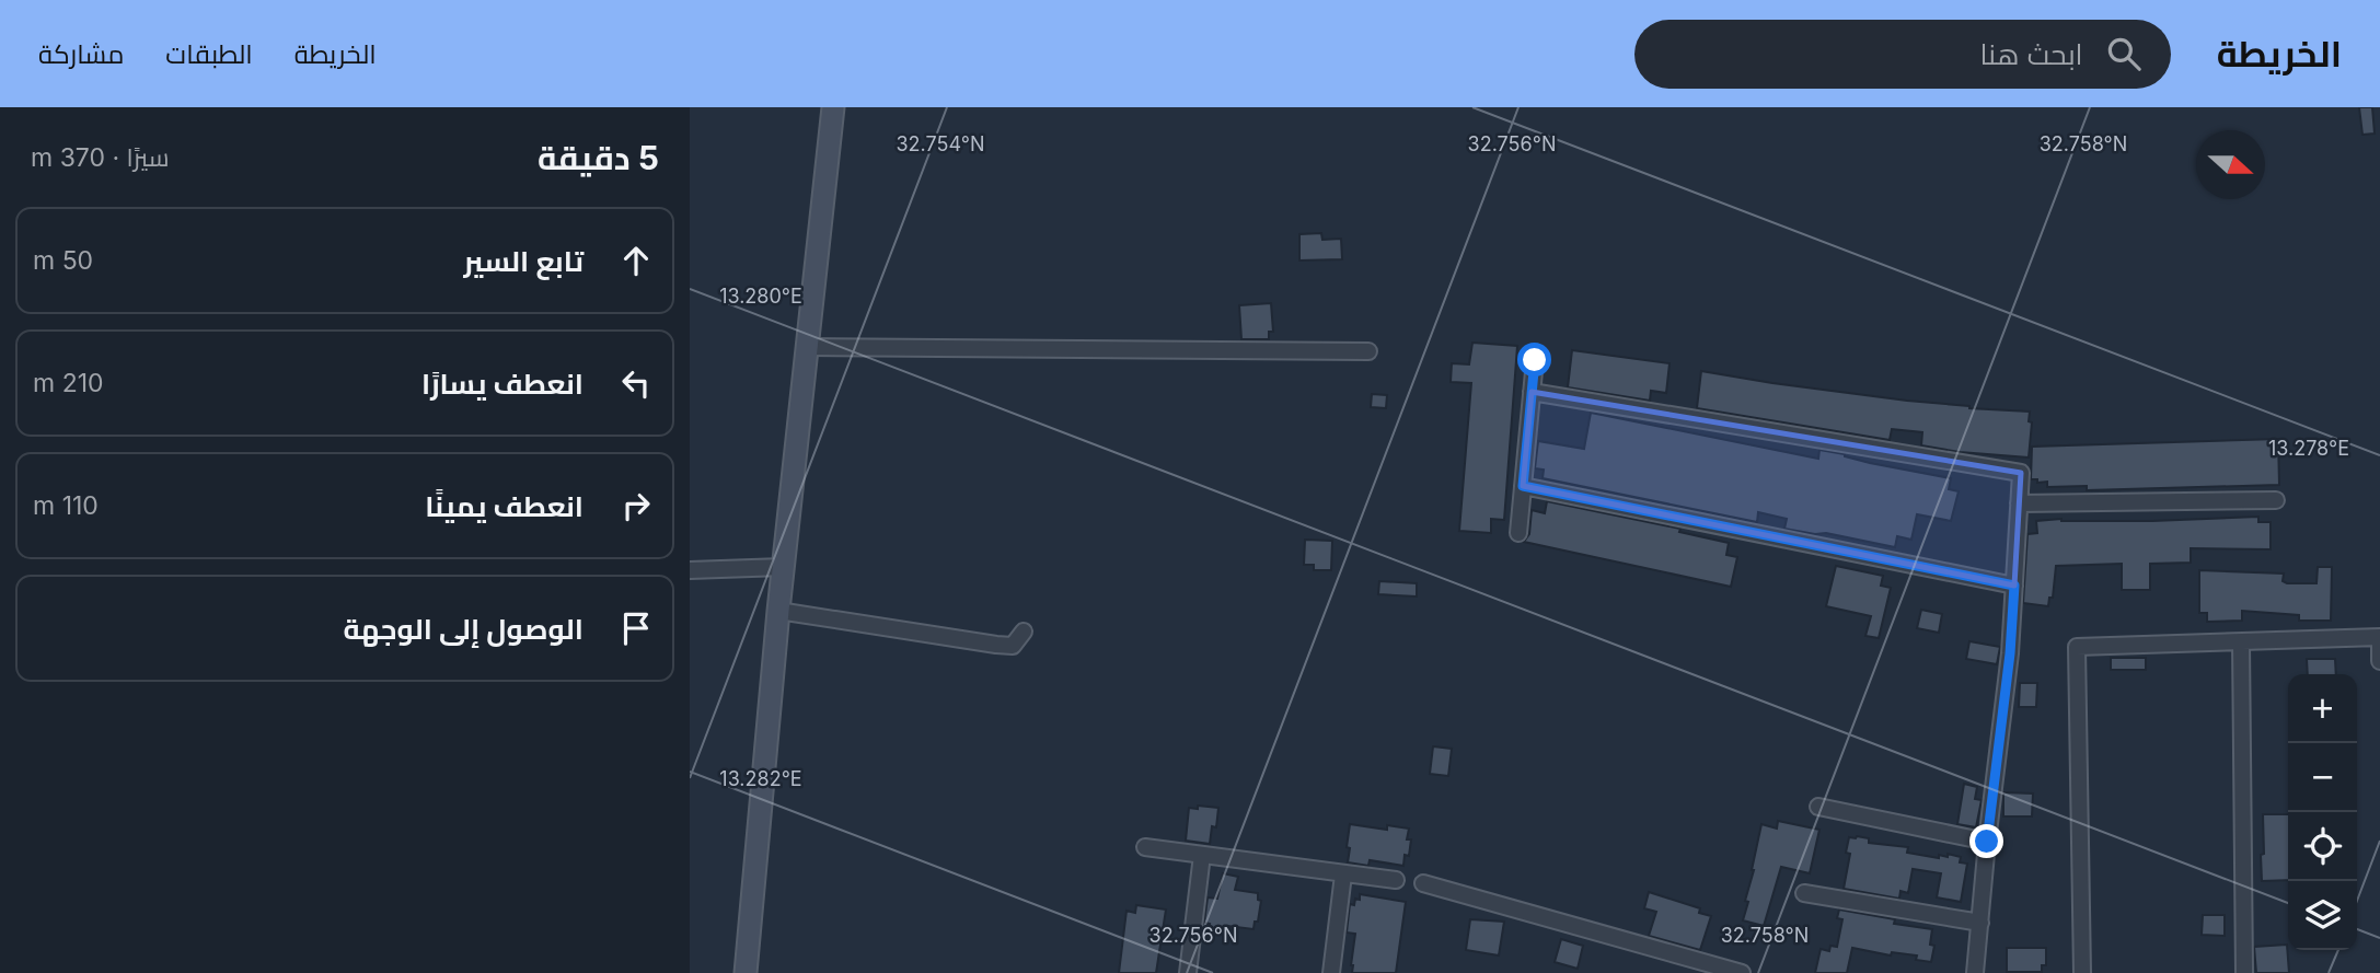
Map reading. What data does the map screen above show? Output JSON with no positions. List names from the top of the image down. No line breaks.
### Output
{"north":"right","page":{"header":"الخريطة","search":"ابحث هنا","nav":["الخريطة","الطبقات","مشاركة"],"heading":["5 دقيقة","سيرًا · 370 m"],"list":[["تابع السير","50 m"],["انعطف يسارًا","210 m"],["انعطف يمينًا","110 m"],"الوصول إلى الوجهة"],"map_buttons":["+","−"]},"coordinates":["32.754°N","32.756°N","32.758°N","13.280°E","13.278°E","13.282°E"]}
